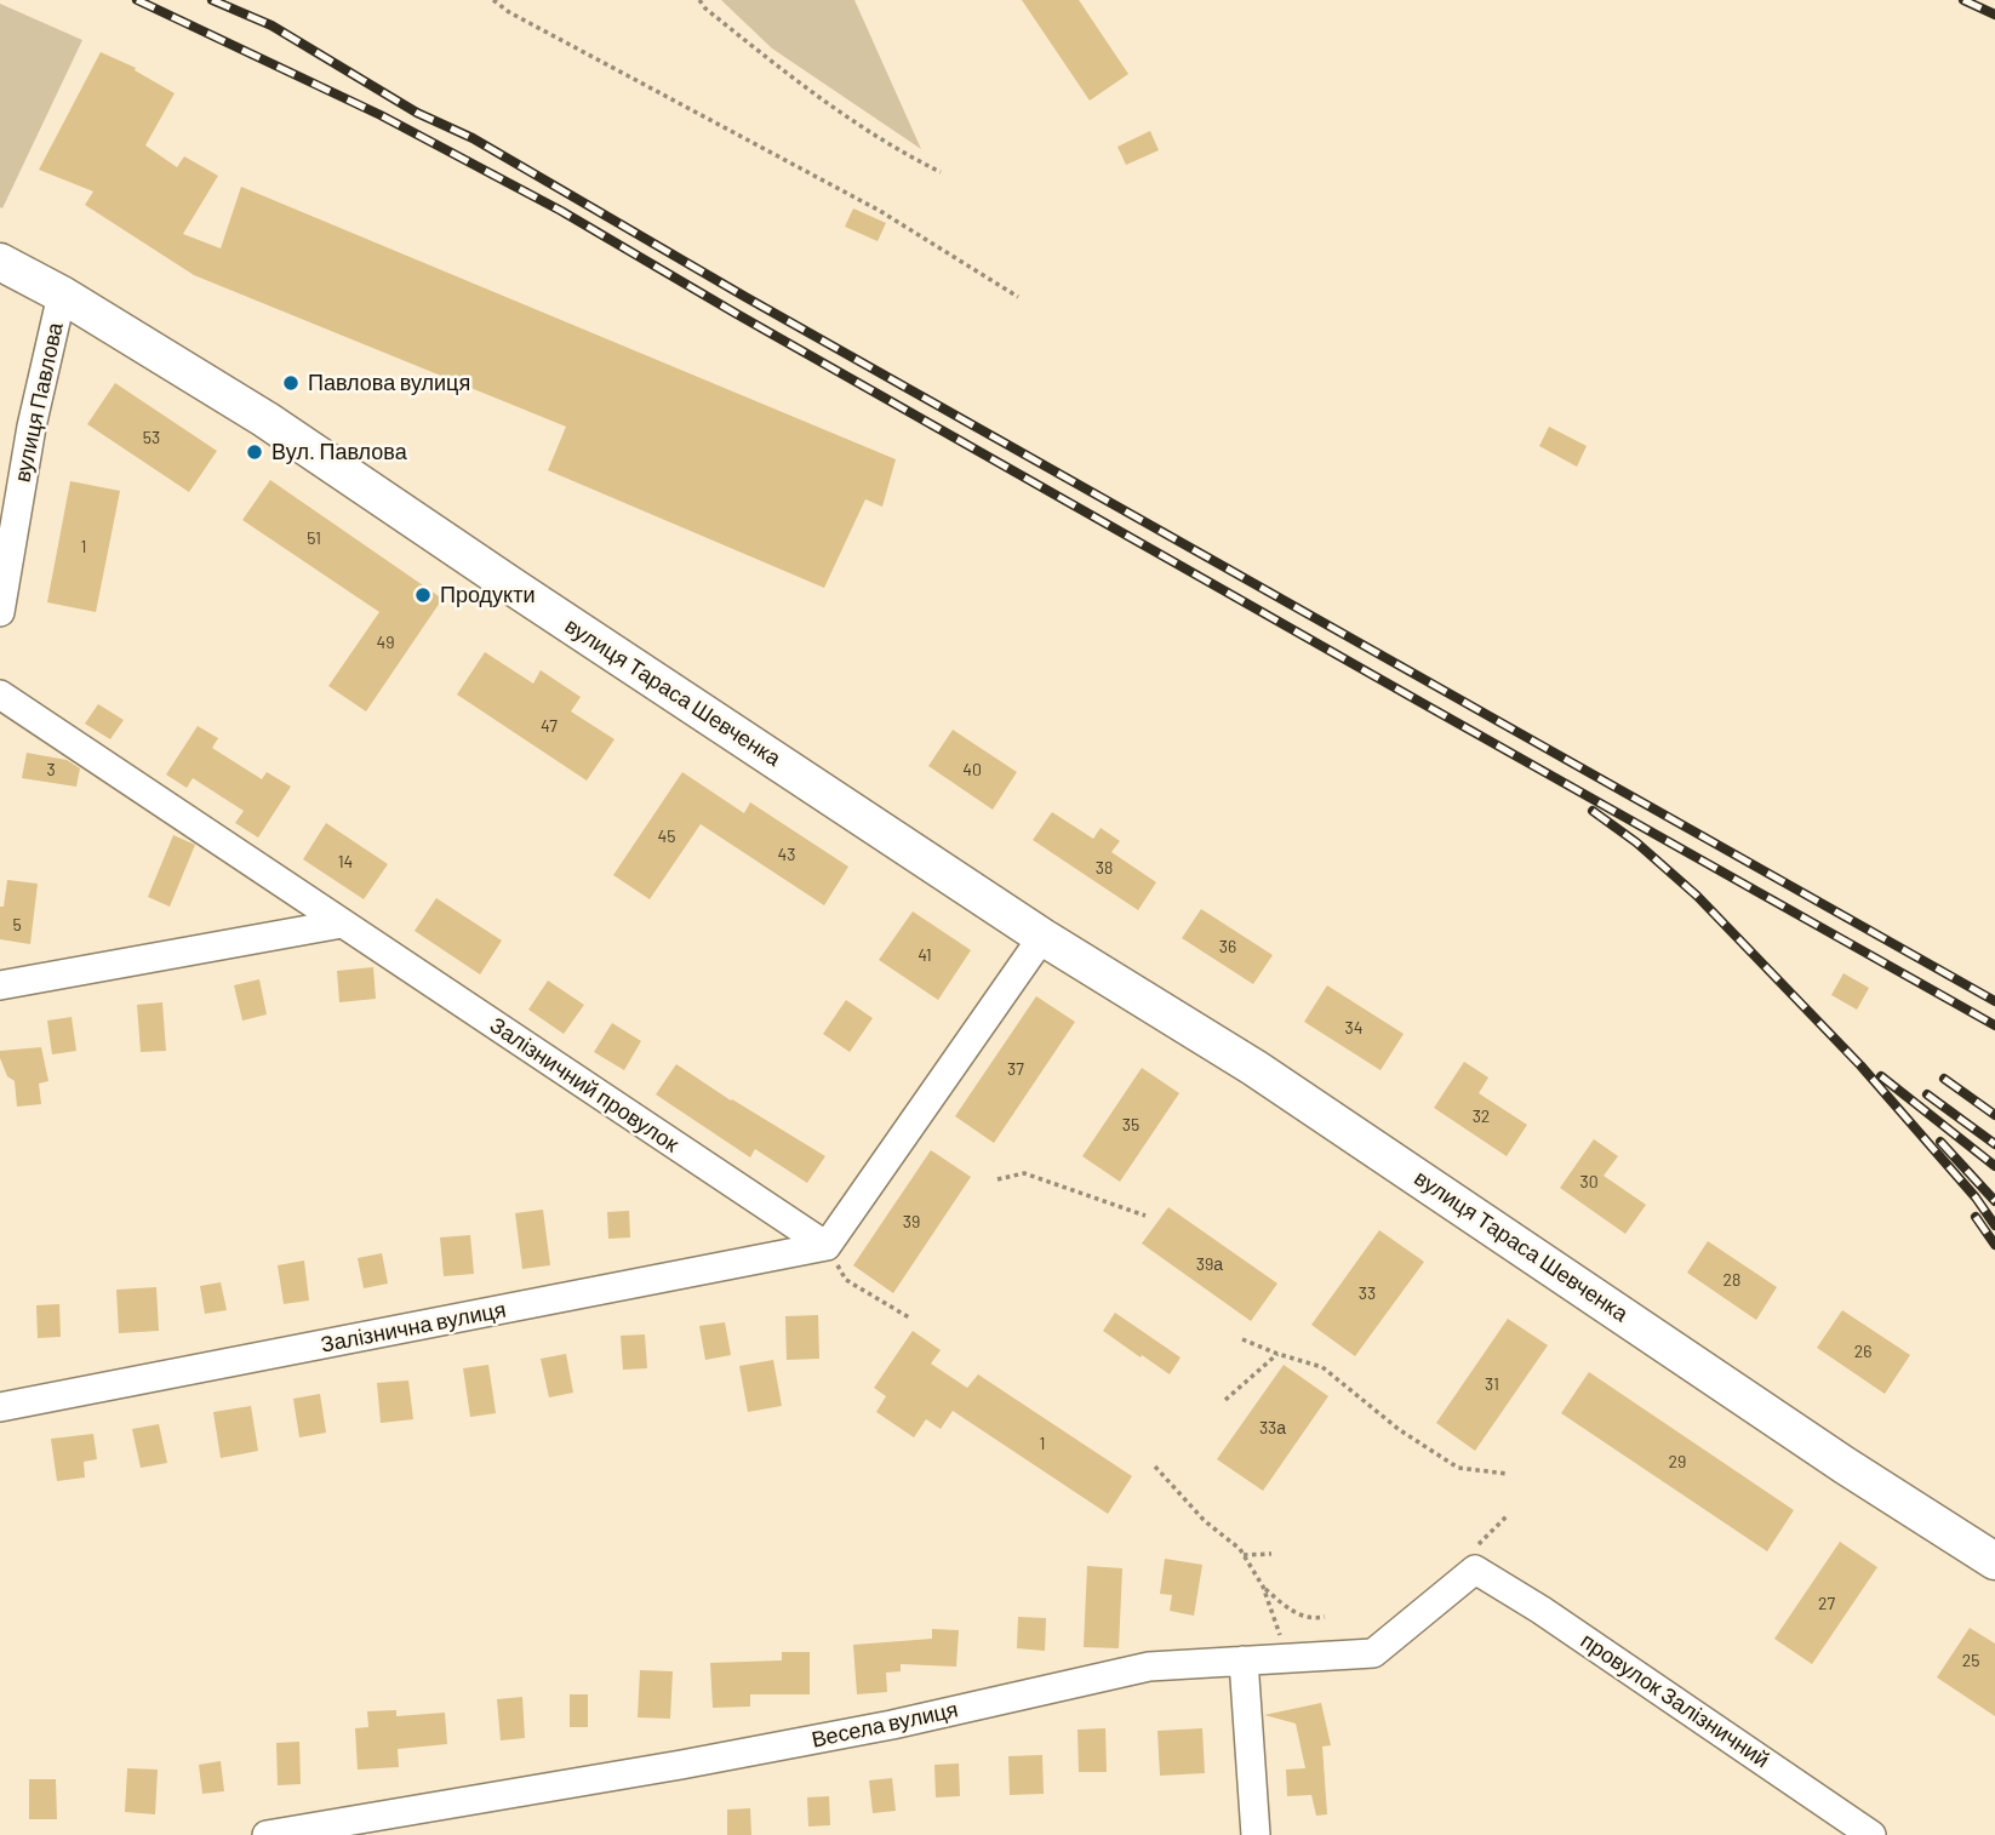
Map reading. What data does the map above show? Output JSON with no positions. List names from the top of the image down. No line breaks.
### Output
{"streets":{"main road":["вулиця Тараса Шевченка"],"street":["вулиця Павлова","Залізничний провулок","Залізнична вулиця","провулок Залізничний","Весела вулиця"]},"crossings":[["вулиця Павлова","вулиця Тараса Шевченка"],["Залізничний провулок","Залізнична вулиця"],["провулок Залізничний","Весела вулиця"]],"places":["Павлова вулиця","Вул. Павлова","Продукти"],"house_numbers":["53","51","1","49","47","3","40","45","43","14","38","5","36","41","34","37","32","35","30","39","39а","28","33","26","31","33а","1","29","27","25"]}
